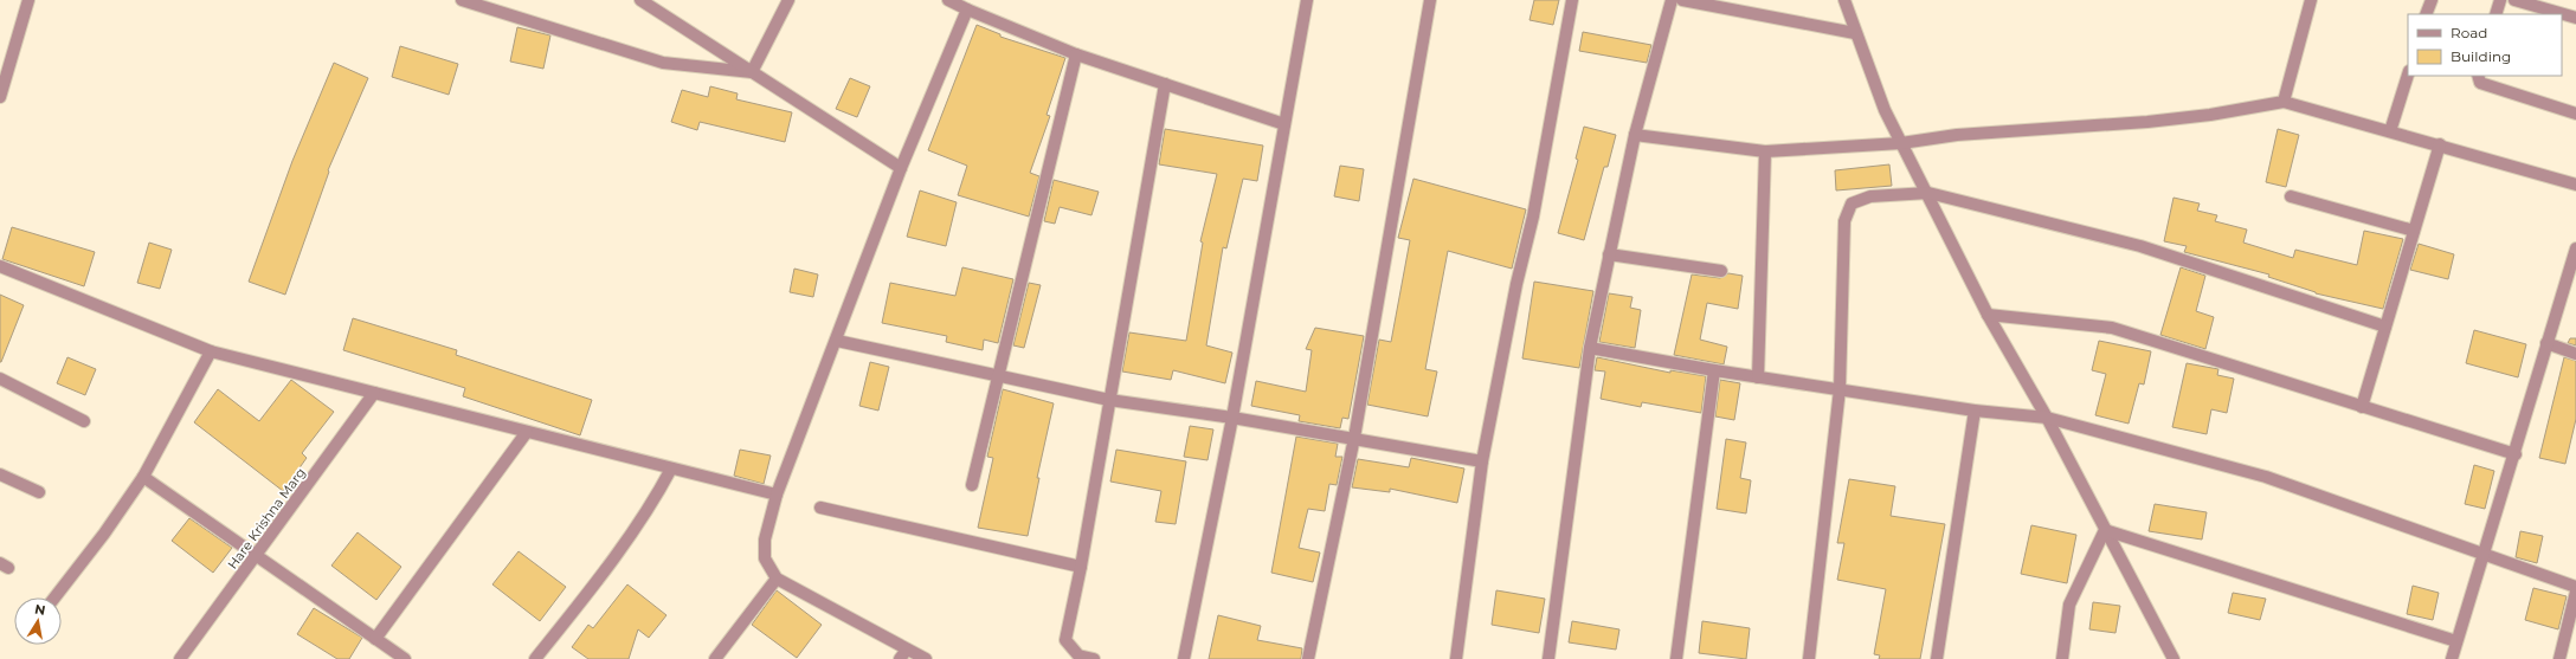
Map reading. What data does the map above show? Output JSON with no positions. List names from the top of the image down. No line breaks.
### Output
{"streets":{"street":["Hare Krishna Marg"]},"legend":["Road","Building"],"north":"top"}
